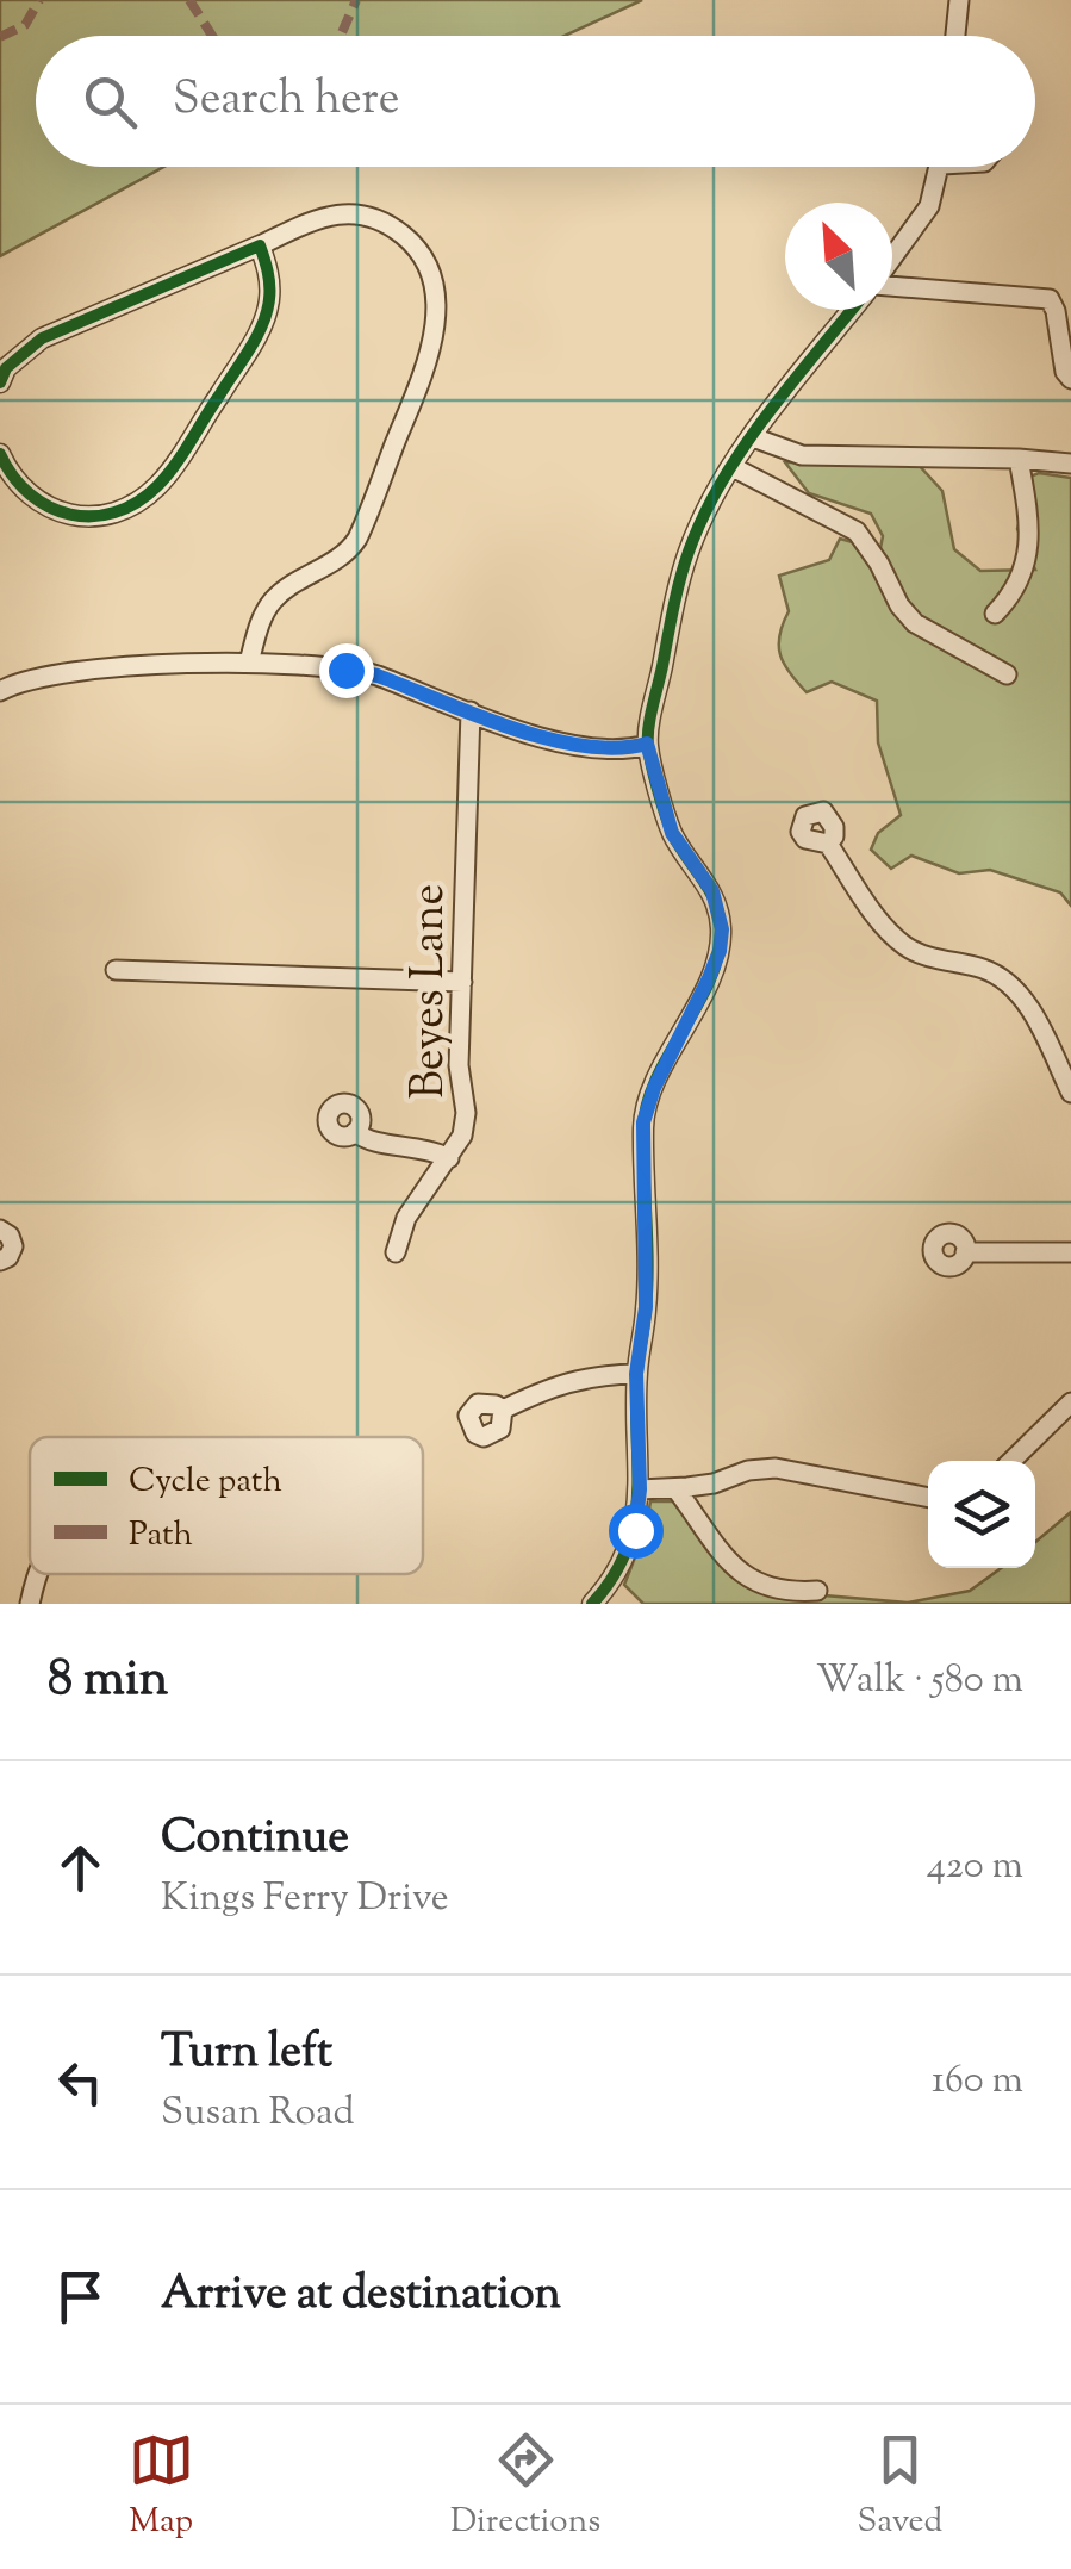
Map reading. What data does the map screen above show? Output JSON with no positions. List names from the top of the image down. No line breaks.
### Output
{"streets":{"street":["Beyes Lane"]},"legend":["Cycle path","Path"],"north":"top left","page":{"search":"Search here","heading":["8 min","Walk · 580 m"],"list":[["Continue","Kings Ferry Drive","420 m"],["Turn left","Susan Road","160 m"],"Arrive at destination"],"nav":["Map","Directions","Saved"]}}
